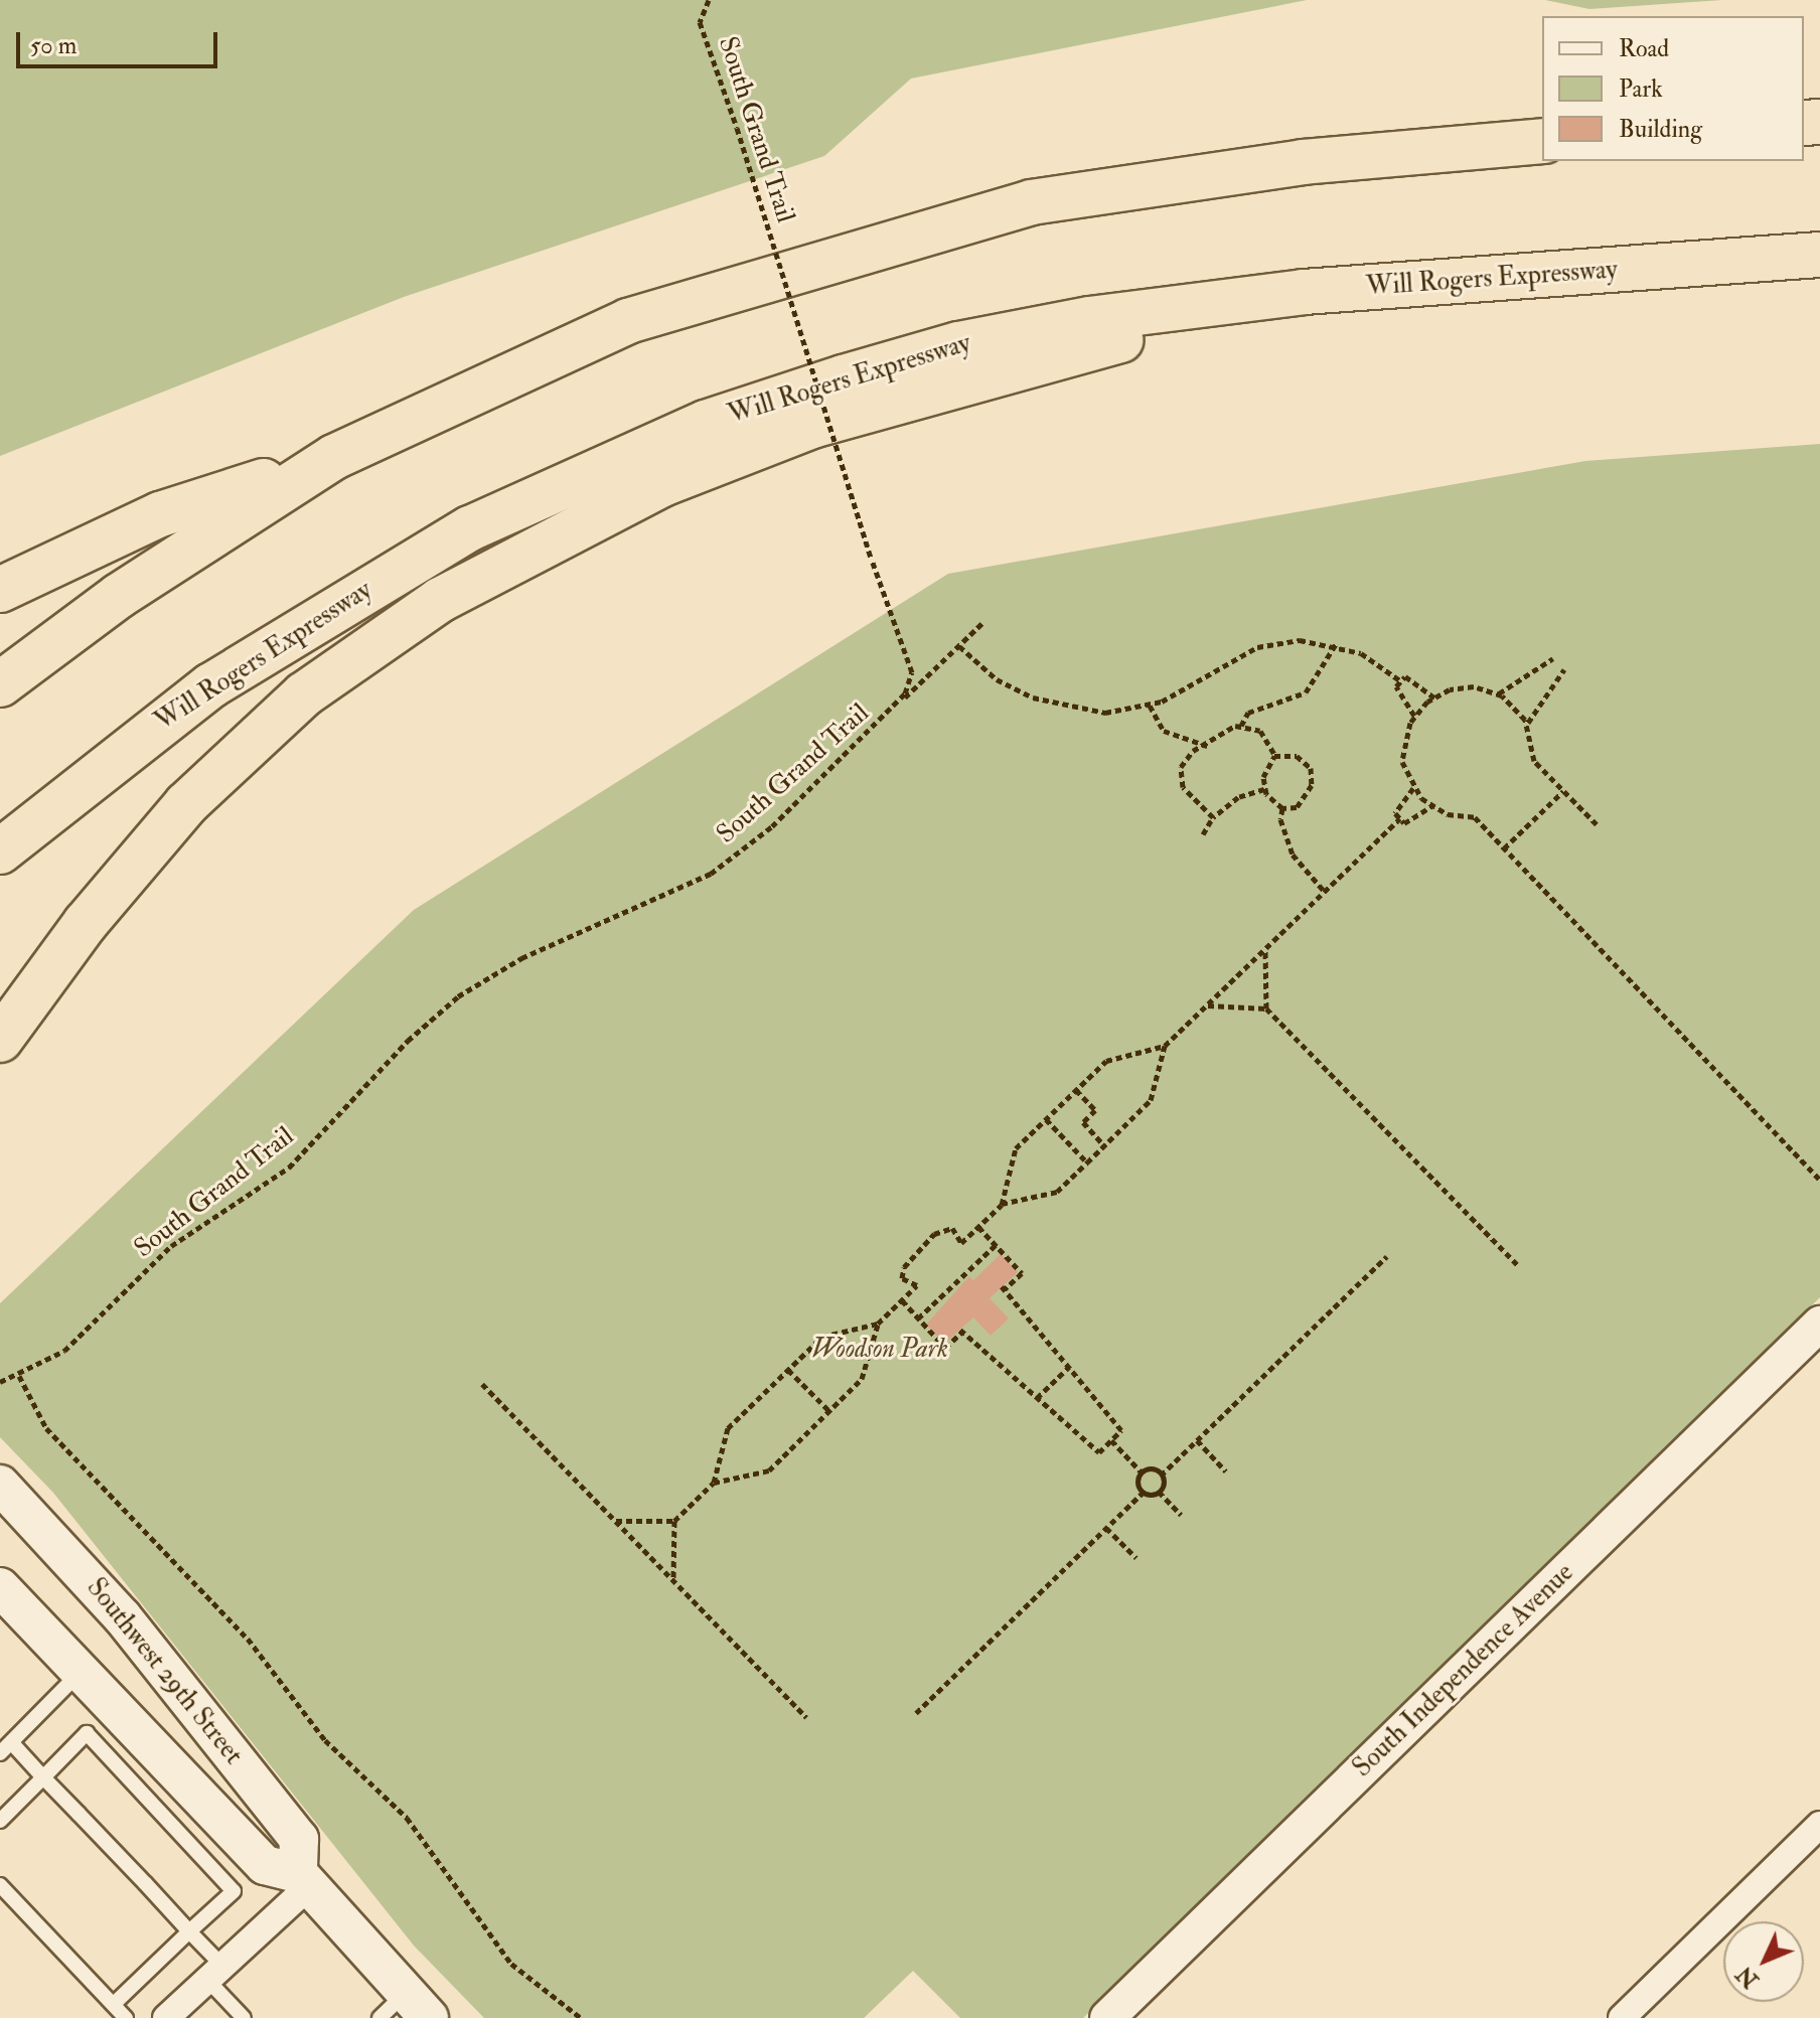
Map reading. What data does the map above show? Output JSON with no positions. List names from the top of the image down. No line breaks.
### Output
{"streets":{"highway":["Will Rogers Expressway"],"main road":["Southwest 29th Street"],"street":["South Independence Avenue"],"path":["South Grand Trail"]},"parks":["Woodson Park"],"legend":["Road","Park","Building"],"scale_bar":"50 m","north":"bottom left"}
